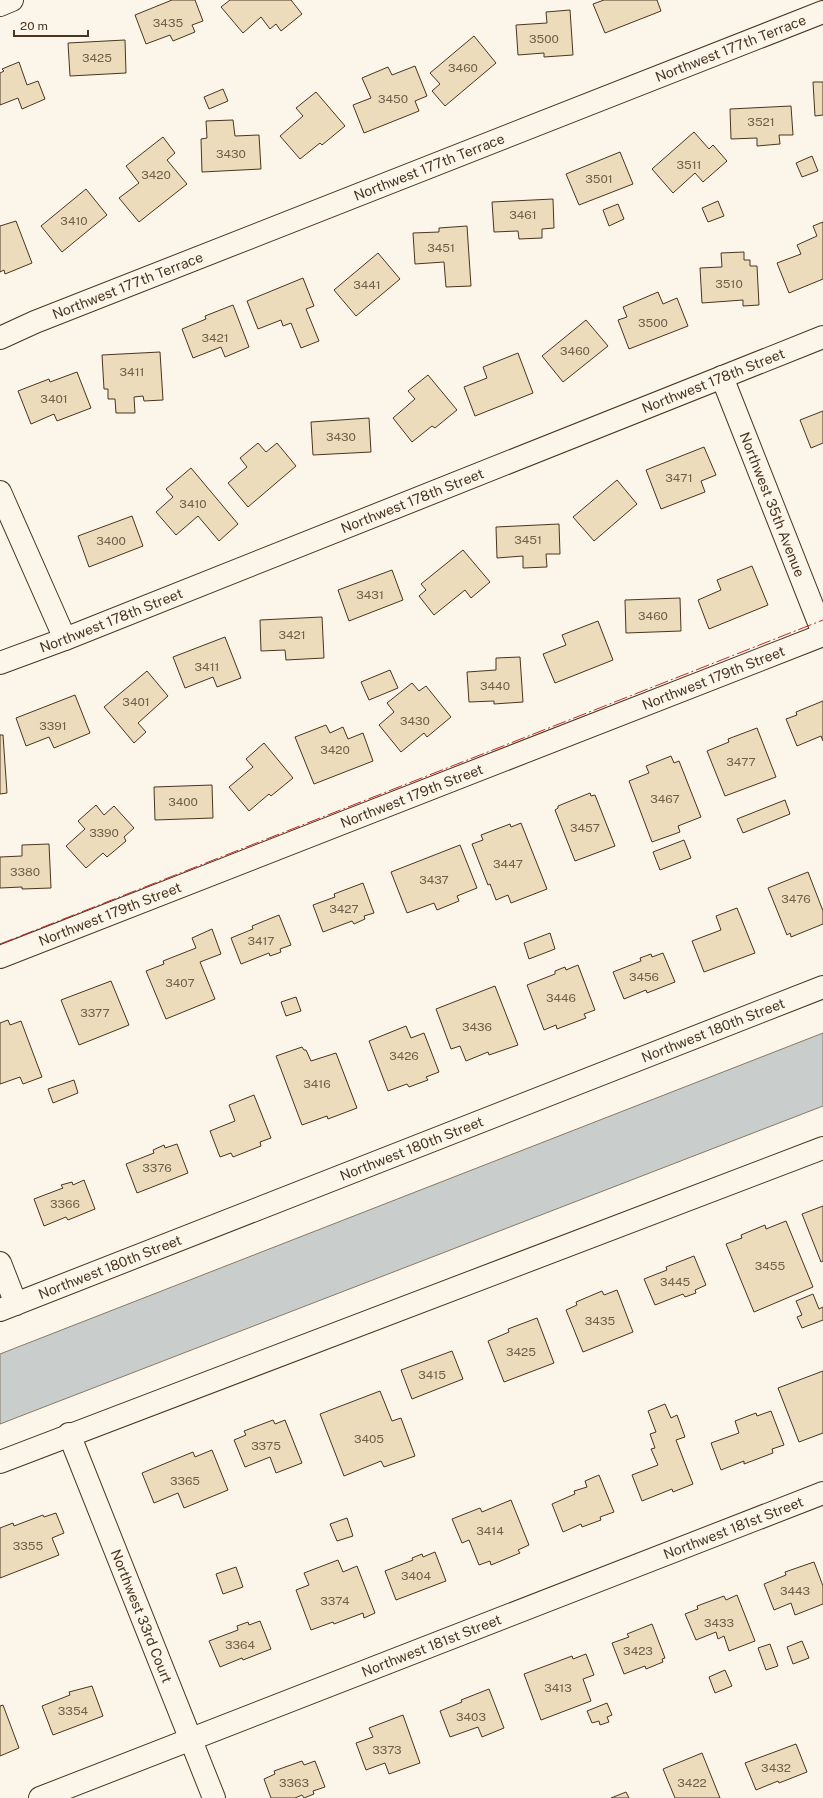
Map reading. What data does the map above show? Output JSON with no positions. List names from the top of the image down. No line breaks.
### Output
{"streets":{"street":["Northwest 177th Terrace","Northwest 178th Street","Northwest 35th Avenue","Northwest 179th Street","Northwest 180th Street","Northwest 181st Street","Northwest 33rd Court"]},"crossings":[["Northwest 178th Street","Northwest 35th Avenue"],["Northwest 35th Avenue","Northwest 179th Street"],["Northwest 181st Street","Northwest 33rd Court"]],"house_numbers":["3435","3500","3425","3460","3450","3521","3430","3511","3420","3501","3461","3410","3451","3510","3441","3500","3421","3460","3411","3401","3430","3471","3410","3451","3400","3431","3460","3421","3411","3440","3401","3430","3391","3420","3477","3467","3400","3457","3390","3447","3380","3437","3476","3427","3417","3456","3407","3446","3377","3436","3426","3416","3376","3366","3455","3445","3435","3425","3415","3405","3375","3365","3414","3355","3404","3443","3374","3433","3364","3423","3413","3354","3403","3373","3432","3363","3422"],"scale_bar":"20 m"}
